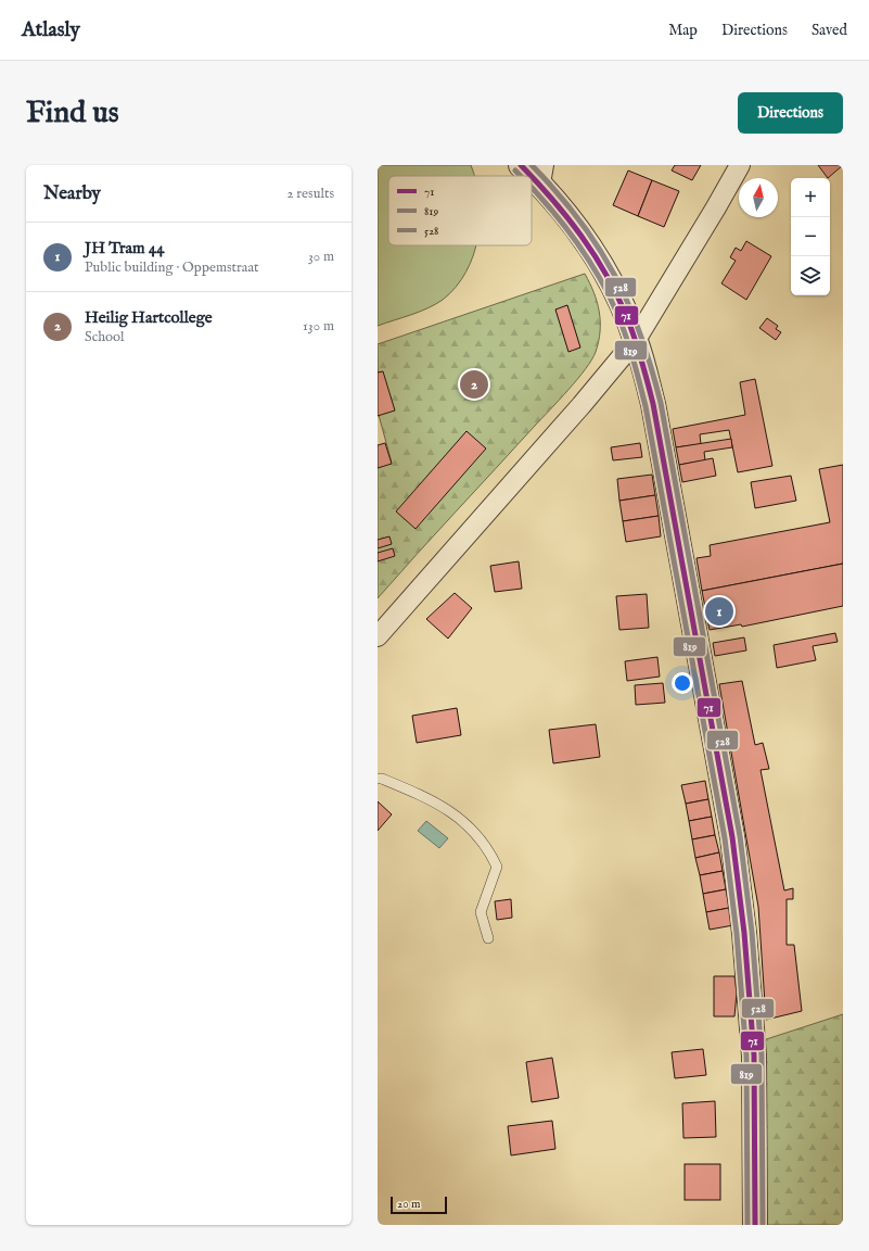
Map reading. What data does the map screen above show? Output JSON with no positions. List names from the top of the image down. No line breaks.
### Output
{"lines":["transit line 71","transit line 528","transit line 819"],"legend":["71","819","528"],"scale_bar":"20 m","north":"top","page":{"header":"Atlasly","nav":["Map","Directions","Saved"],"buttons":"Directions","title":"Find us","heading":["Nearby","2 results"],"map_buttons":["+","−"],"list":[{"mark":"1","name":"JH Tram 44","note":"Public building · Oppemstraat","value":"30 m"},{"mark":"2","name":"Heilig Hartcollege","note":"School","value":"130 m"}],"pins":["2","1"],"scale":"20 m"}}
